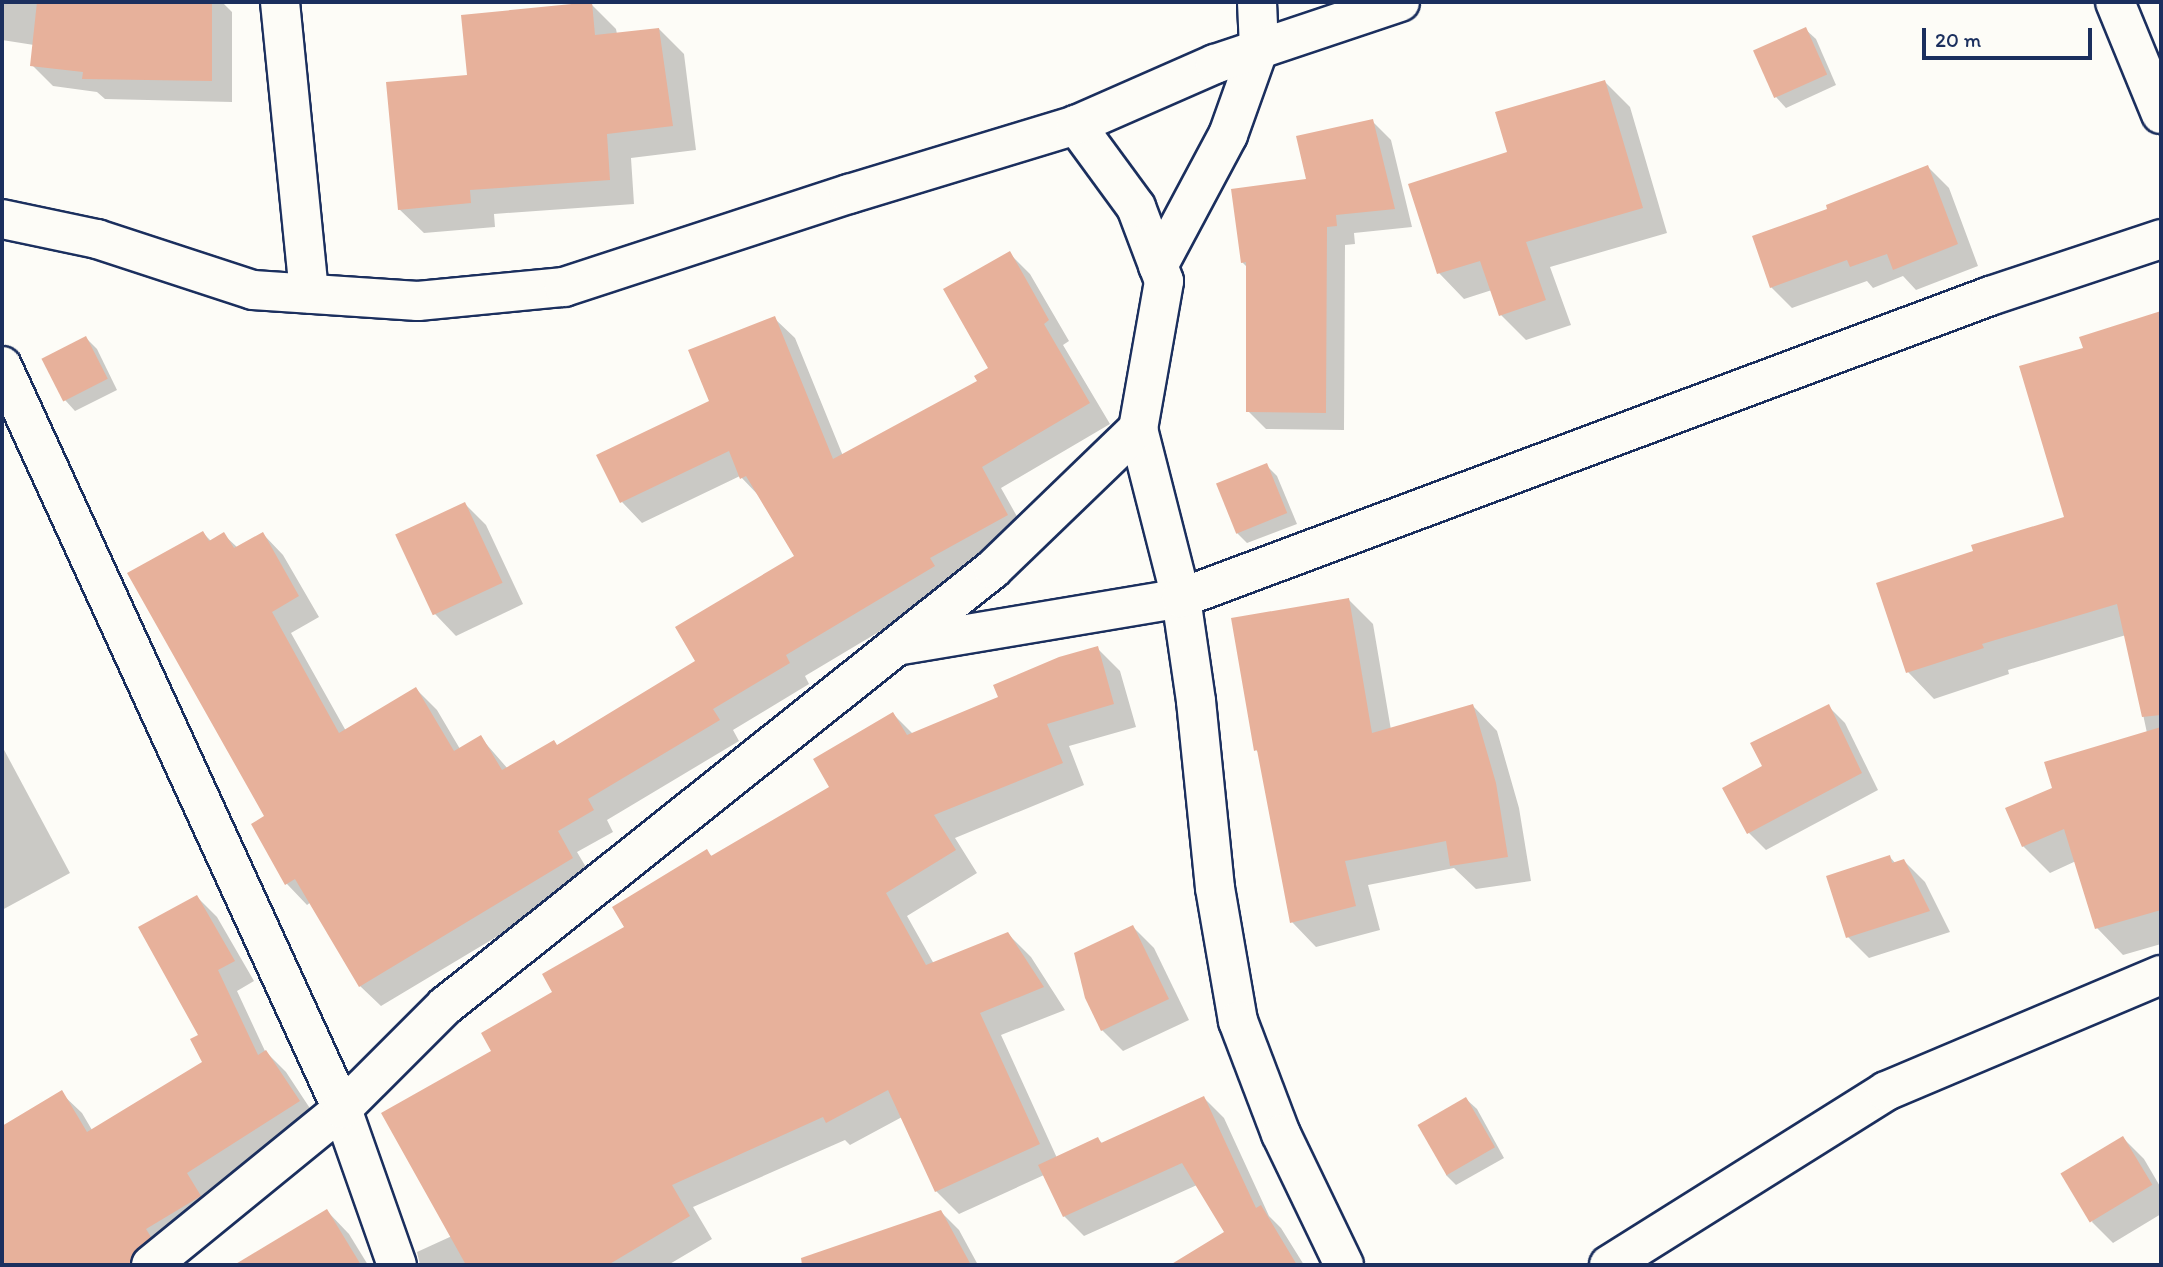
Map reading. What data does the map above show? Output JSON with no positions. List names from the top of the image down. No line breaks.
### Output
{"scale_bar":"20 m"}
